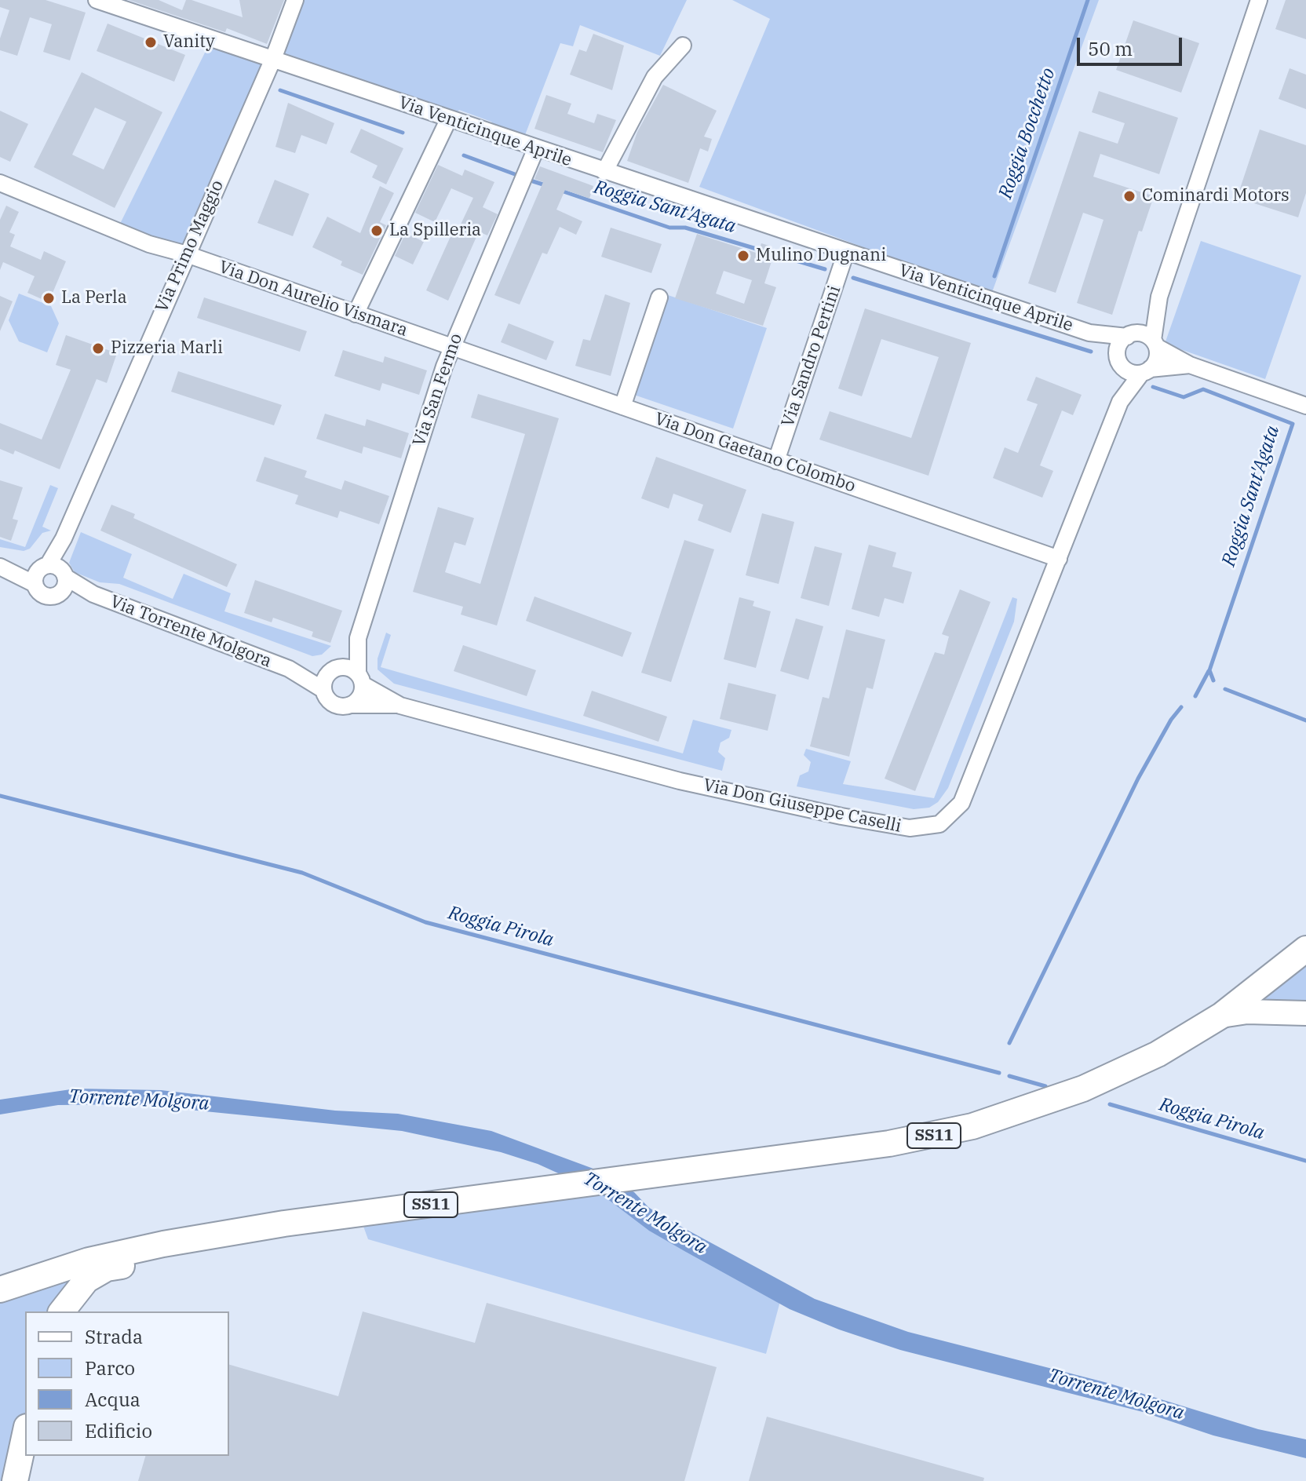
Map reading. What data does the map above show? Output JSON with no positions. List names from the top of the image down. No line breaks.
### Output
{"streets":{"main road":["SS11"],"street":["Via Venticinque Aprile","Via Primo Maggio","Via Don Aurelio Vismara","Via Sandro Pertini","Via San Fermo","Via Don Gaetano Colombo","Via Torrente Molgora","Via Don Giuseppe Caselli"]},"crossings":[["Via Venticinque Aprile","Via Primo Maggio"],["Via Venticinque Aprile","Via Sandro Pertini"],["Via Venticinque Aprile","Via San Fermo"],["Via Venticinque Aprile","Via Don Giuseppe Caselli"],["Via Primo Maggio","Via Don Aurelio Vismara"],["Via Primo Maggio","Via Torrente Molgora"],["Via Don Aurelio Vismara","Via San Fermo"],["Via Don Aurelio Vismara","Via Don Gaetano Colombo"],["Via Sandro Pertini","Via Don Gaetano Colombo"],["Via San Fermo","Via Don Gaetano Colombo"],["Via Don Gaetano Colombo","Via Don Giuseppe Caselli"],["Via Torrente Molgora","Via Don Giuseppe Caselli"]],"water":["Roggia Bocchetto","Roggia Sant'Agata","Roggia Pirola","Torrente Molgora"],"places":["Vanity","Cominardi Motors","La Spilleria","Mulino Dugnani","La Perla","Pizzeria Marli"],"legend":["Strada","Parco","Acqua","Edificio"],"scale_bar":"50 m"}
